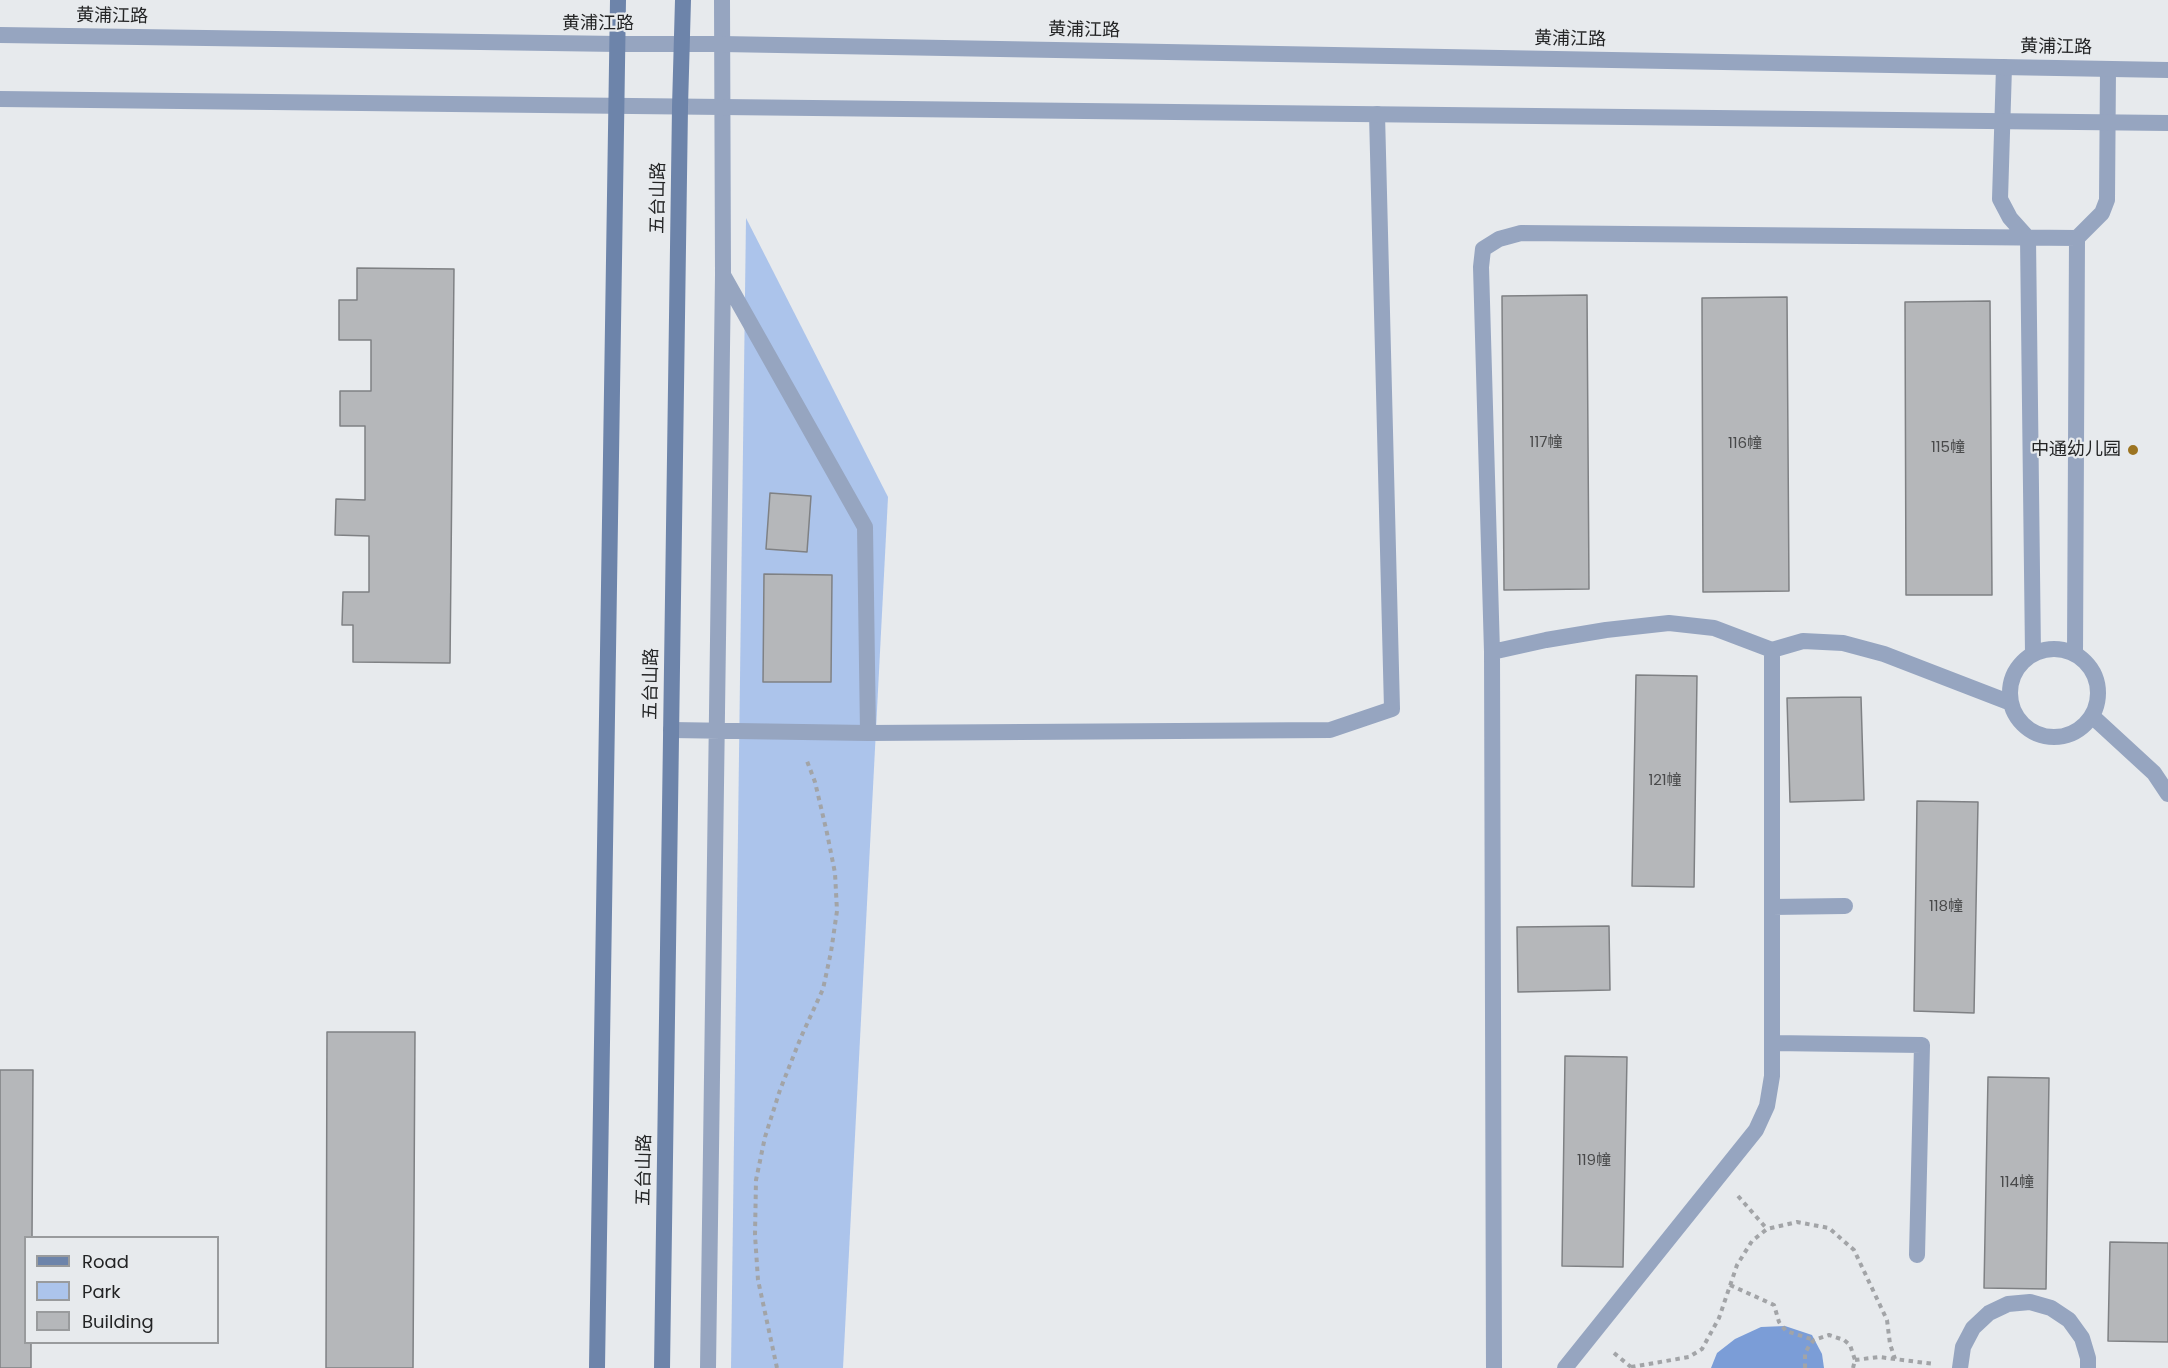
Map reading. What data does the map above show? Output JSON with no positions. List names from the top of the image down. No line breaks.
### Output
{"streets":{"main road":["五台山路"],"street":["黄浦江路"]},"crossings":[["黄浦江路","五台山路"]],"places":["中通幼儿园"],"house_numbers":["117幢","116幢","115幢","121幢","118幢","119幢","114幢"],"legend":["Road","Park","Building"]}
